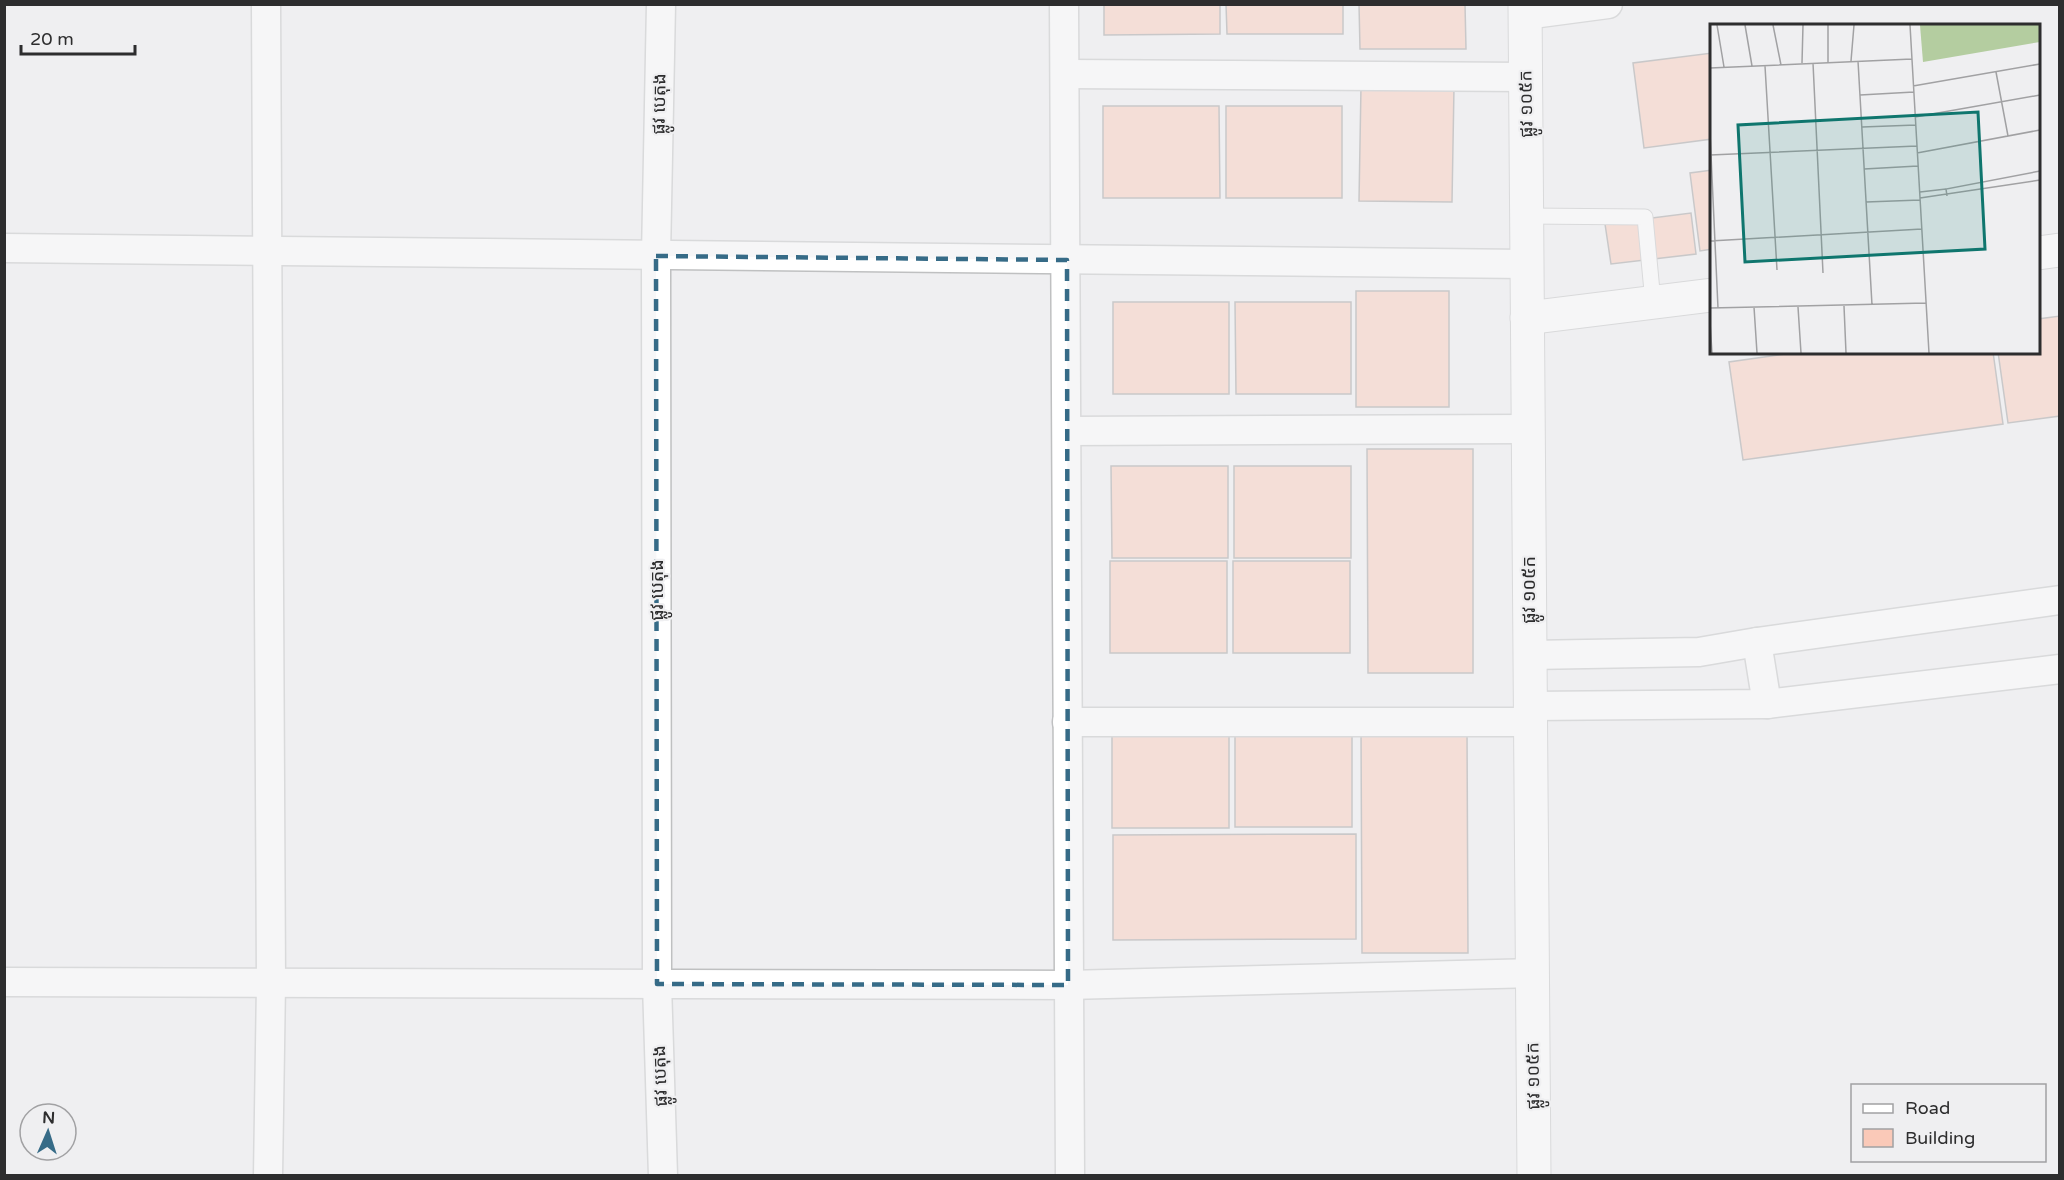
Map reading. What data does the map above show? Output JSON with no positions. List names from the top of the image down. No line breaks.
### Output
{"streets":{"main road":["ផ្លូវ ១០៥ក"],"street":["ផ្លូវ បេតុង"]},"legend":["Road","Building"],"scale_bar":"20 m","north":"top"}
